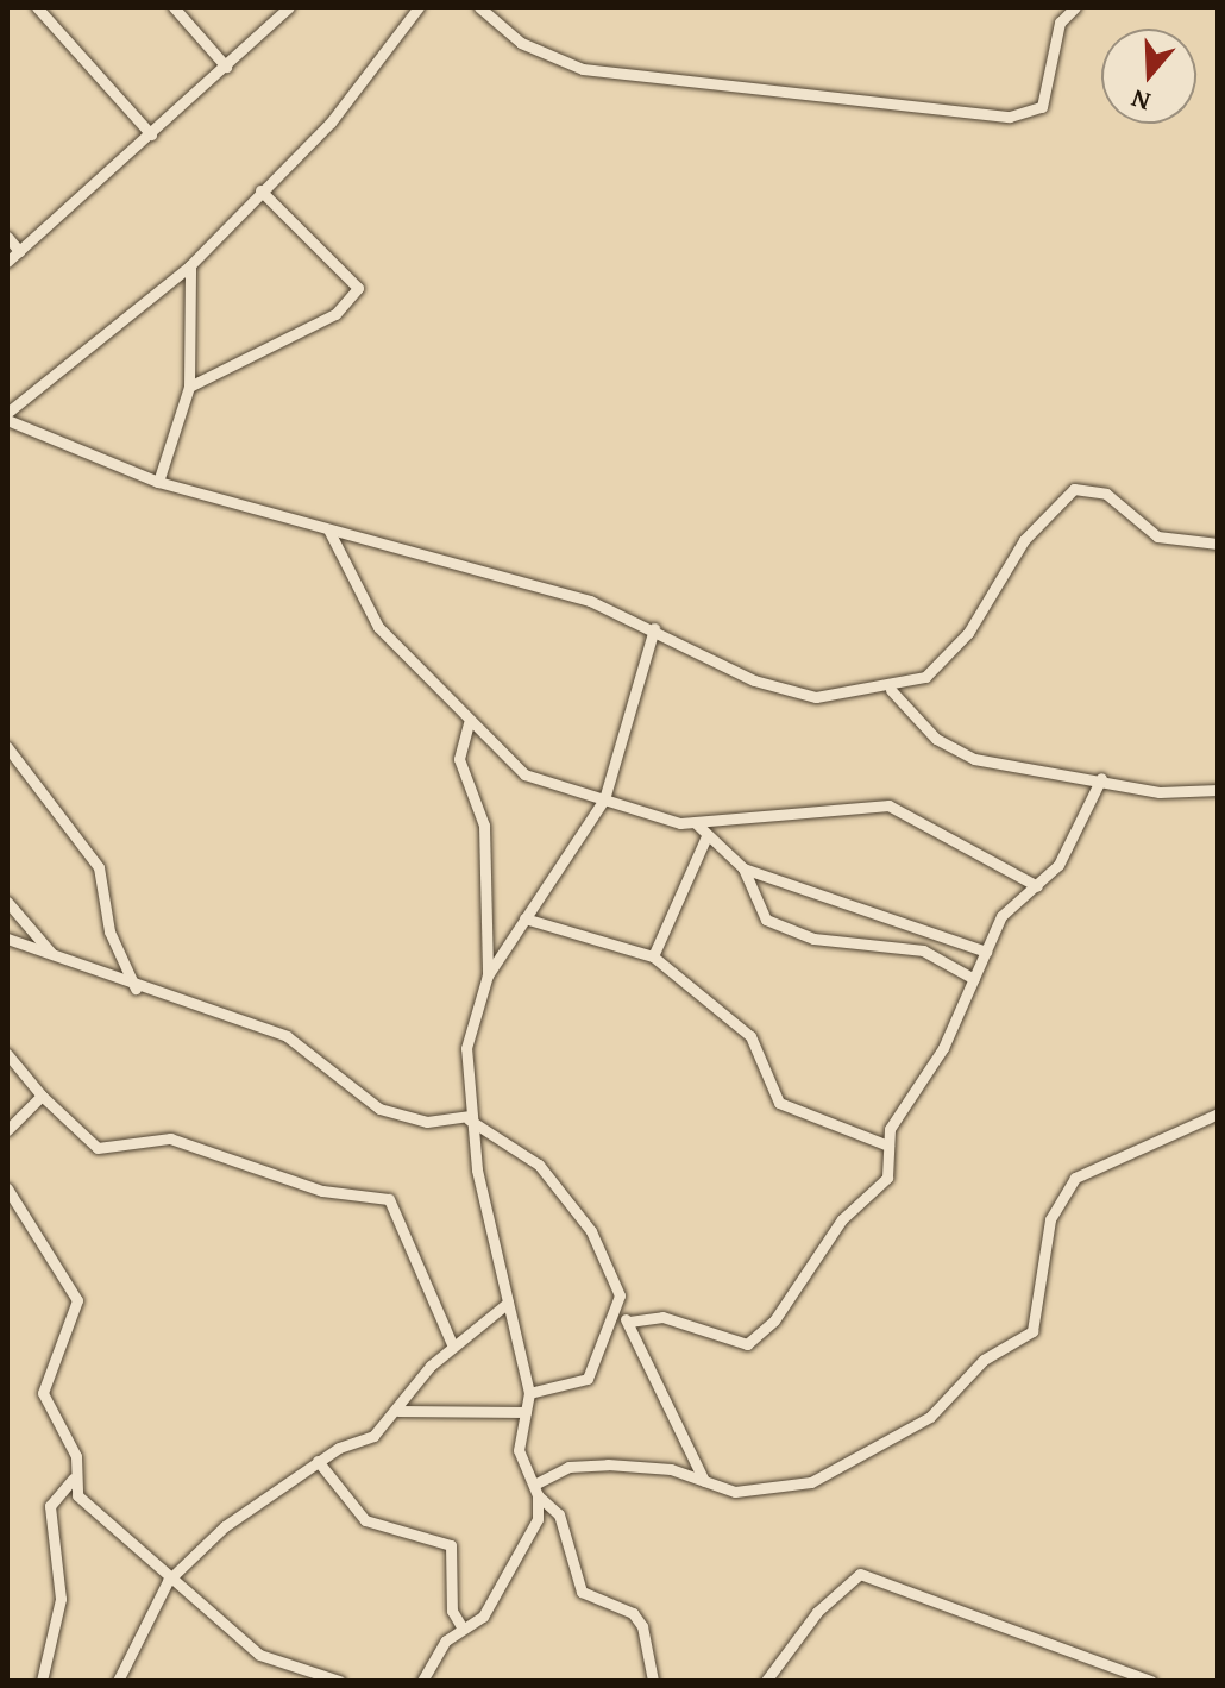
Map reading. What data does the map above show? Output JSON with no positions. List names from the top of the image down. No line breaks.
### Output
{"north":"bottom"}
